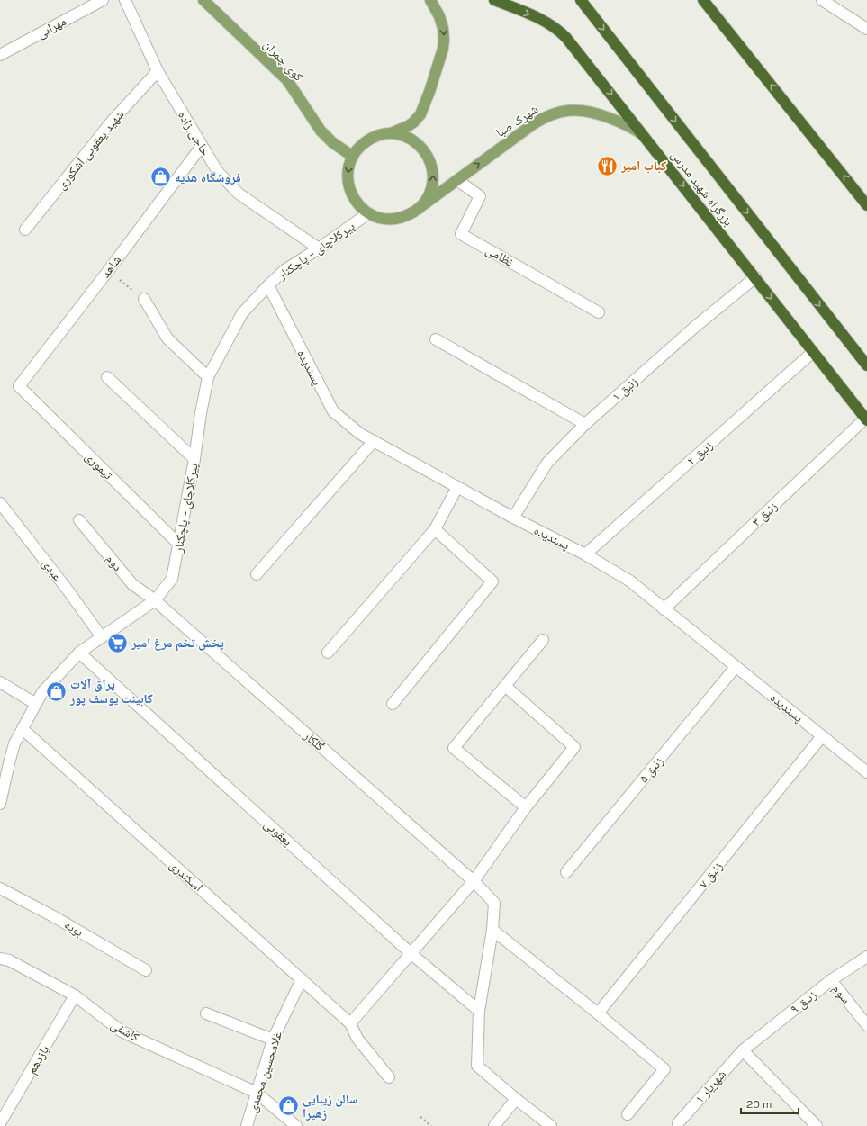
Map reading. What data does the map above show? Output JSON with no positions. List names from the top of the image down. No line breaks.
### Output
{"streets":{"highway":["بزرگراه شهید مدرس"],"main road":["کوی چمران","شهرک صبا"],"street":["مهرابی","حاجی زاده","شهید یعقوبی اشکوری","پیرکلاچای - پاچکنار","نظامی","شاهد","پسندیده","زنبق ۱","زنبق ۲","تیموری","زنبق ۳","دوم","عبدی","گلکار","زنبق ۵","یعقوبی","زنبق ۷","اسکندری","بویه","سوم","زنبق ۹","کاشفی","یازدهم","غلامحسین محمدی","شهریار ۱"]},"crossings":[["کوی چمران","شهرک صبا"],["کوی چمران","پیرکلاچای - پاچکنار"],["شهرک صبا","بزرگراه شهید مدرس"],["شهرک صبا","پیرکلاچای - پاچکنار"],["شهرک صبا","نظامی"],["حاجی زاده","شهید یعقوبی اشکوری"],["حاجی زاده","پیرکلاچای - پاچکنار"],["حاجی زاده","شاهد"],["بزرگراه شهید مدرس","زنبق ۱"],["بزرگراه شهید مدرس","زنبق ۲"],["بزرگراه شهید مدرس","زنبق ۳"],["پیرکلاچای - پاچکنار","پسندیده"],["پیرکلاچای - پاچکنار","تیموری"],["پیرکلاچای - پاچکنار","دوم"],["پیرکلاچای - پاچکنار","عبدی"],["پیرکلاچای - پاچکنار","گلکار"],["پیرکلاچای - پاچکنار","یعقوبی"],["پیرکلاچای - پاچکنار","اسکندری"],["شاهد","تیموری"],["پسندیده","زنبق ۱"],["پسندیده","زنبق ۲"],["پسندیده","زنبق ۳"],["پسندیده","زنبق ۵"],["پسندیده","زنبق ۷"],["دوم","گلکار"],["گلکار","یعقوبی"],["اسکندری","غلامحسین محمدی"],["سوم","زنبق ۹"],["زنبق ۹","شهریار ۱"],["کاشفی","یازدهم"],["کاشفی","غلامحسین محمدی"]],"one_way":["شهرک صبا","بزرگراه شهید مدرس"],"places":{"restaurant":["کباب امیر"],"shop":["فروشگاه هدیه","یراق آلات کابینت یوسف پور","سالن زیبایی زهیرا"],"supermarket":["پخش تخم مرغ امیر"]},"scale_bar":"20 m"}
